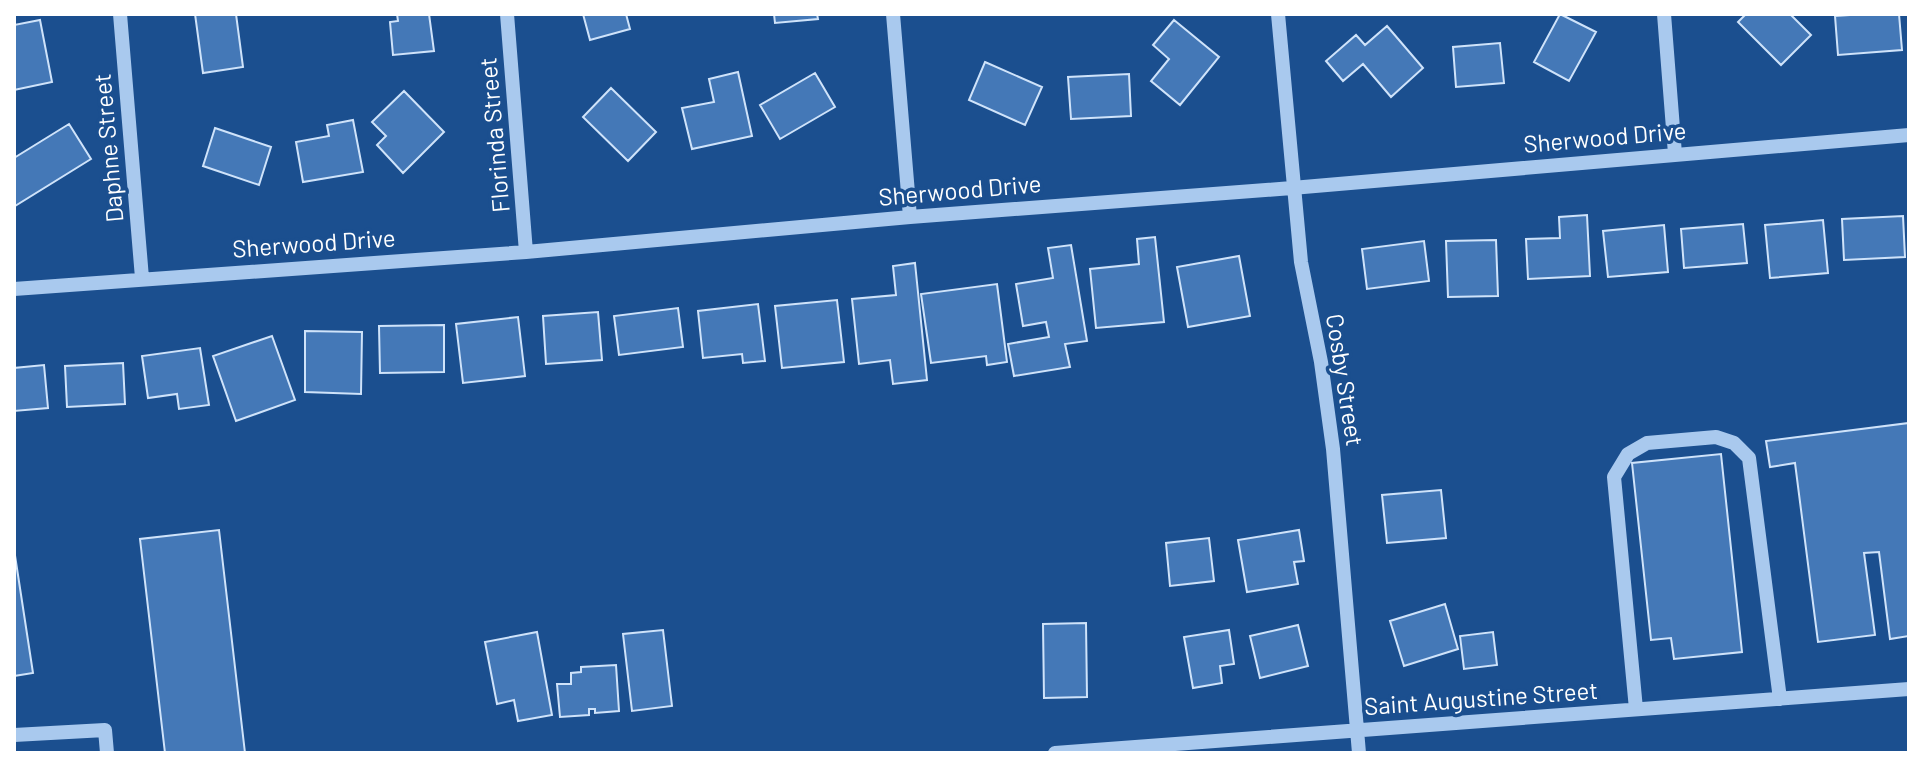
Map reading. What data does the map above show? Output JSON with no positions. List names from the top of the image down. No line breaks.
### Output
{"streets":{"street":["Florinda Street","Sherwood Drive","Daphne Street","Cosby Street","Saint Augustine Street"]},"crossings":[["Florinda Street","Sherwood Drive"],["Sherwood Drive","Daphne Street"],["Sherwood Drive","Cosby Street"],["Cosby Street","Saint Augustine Street"]]}
